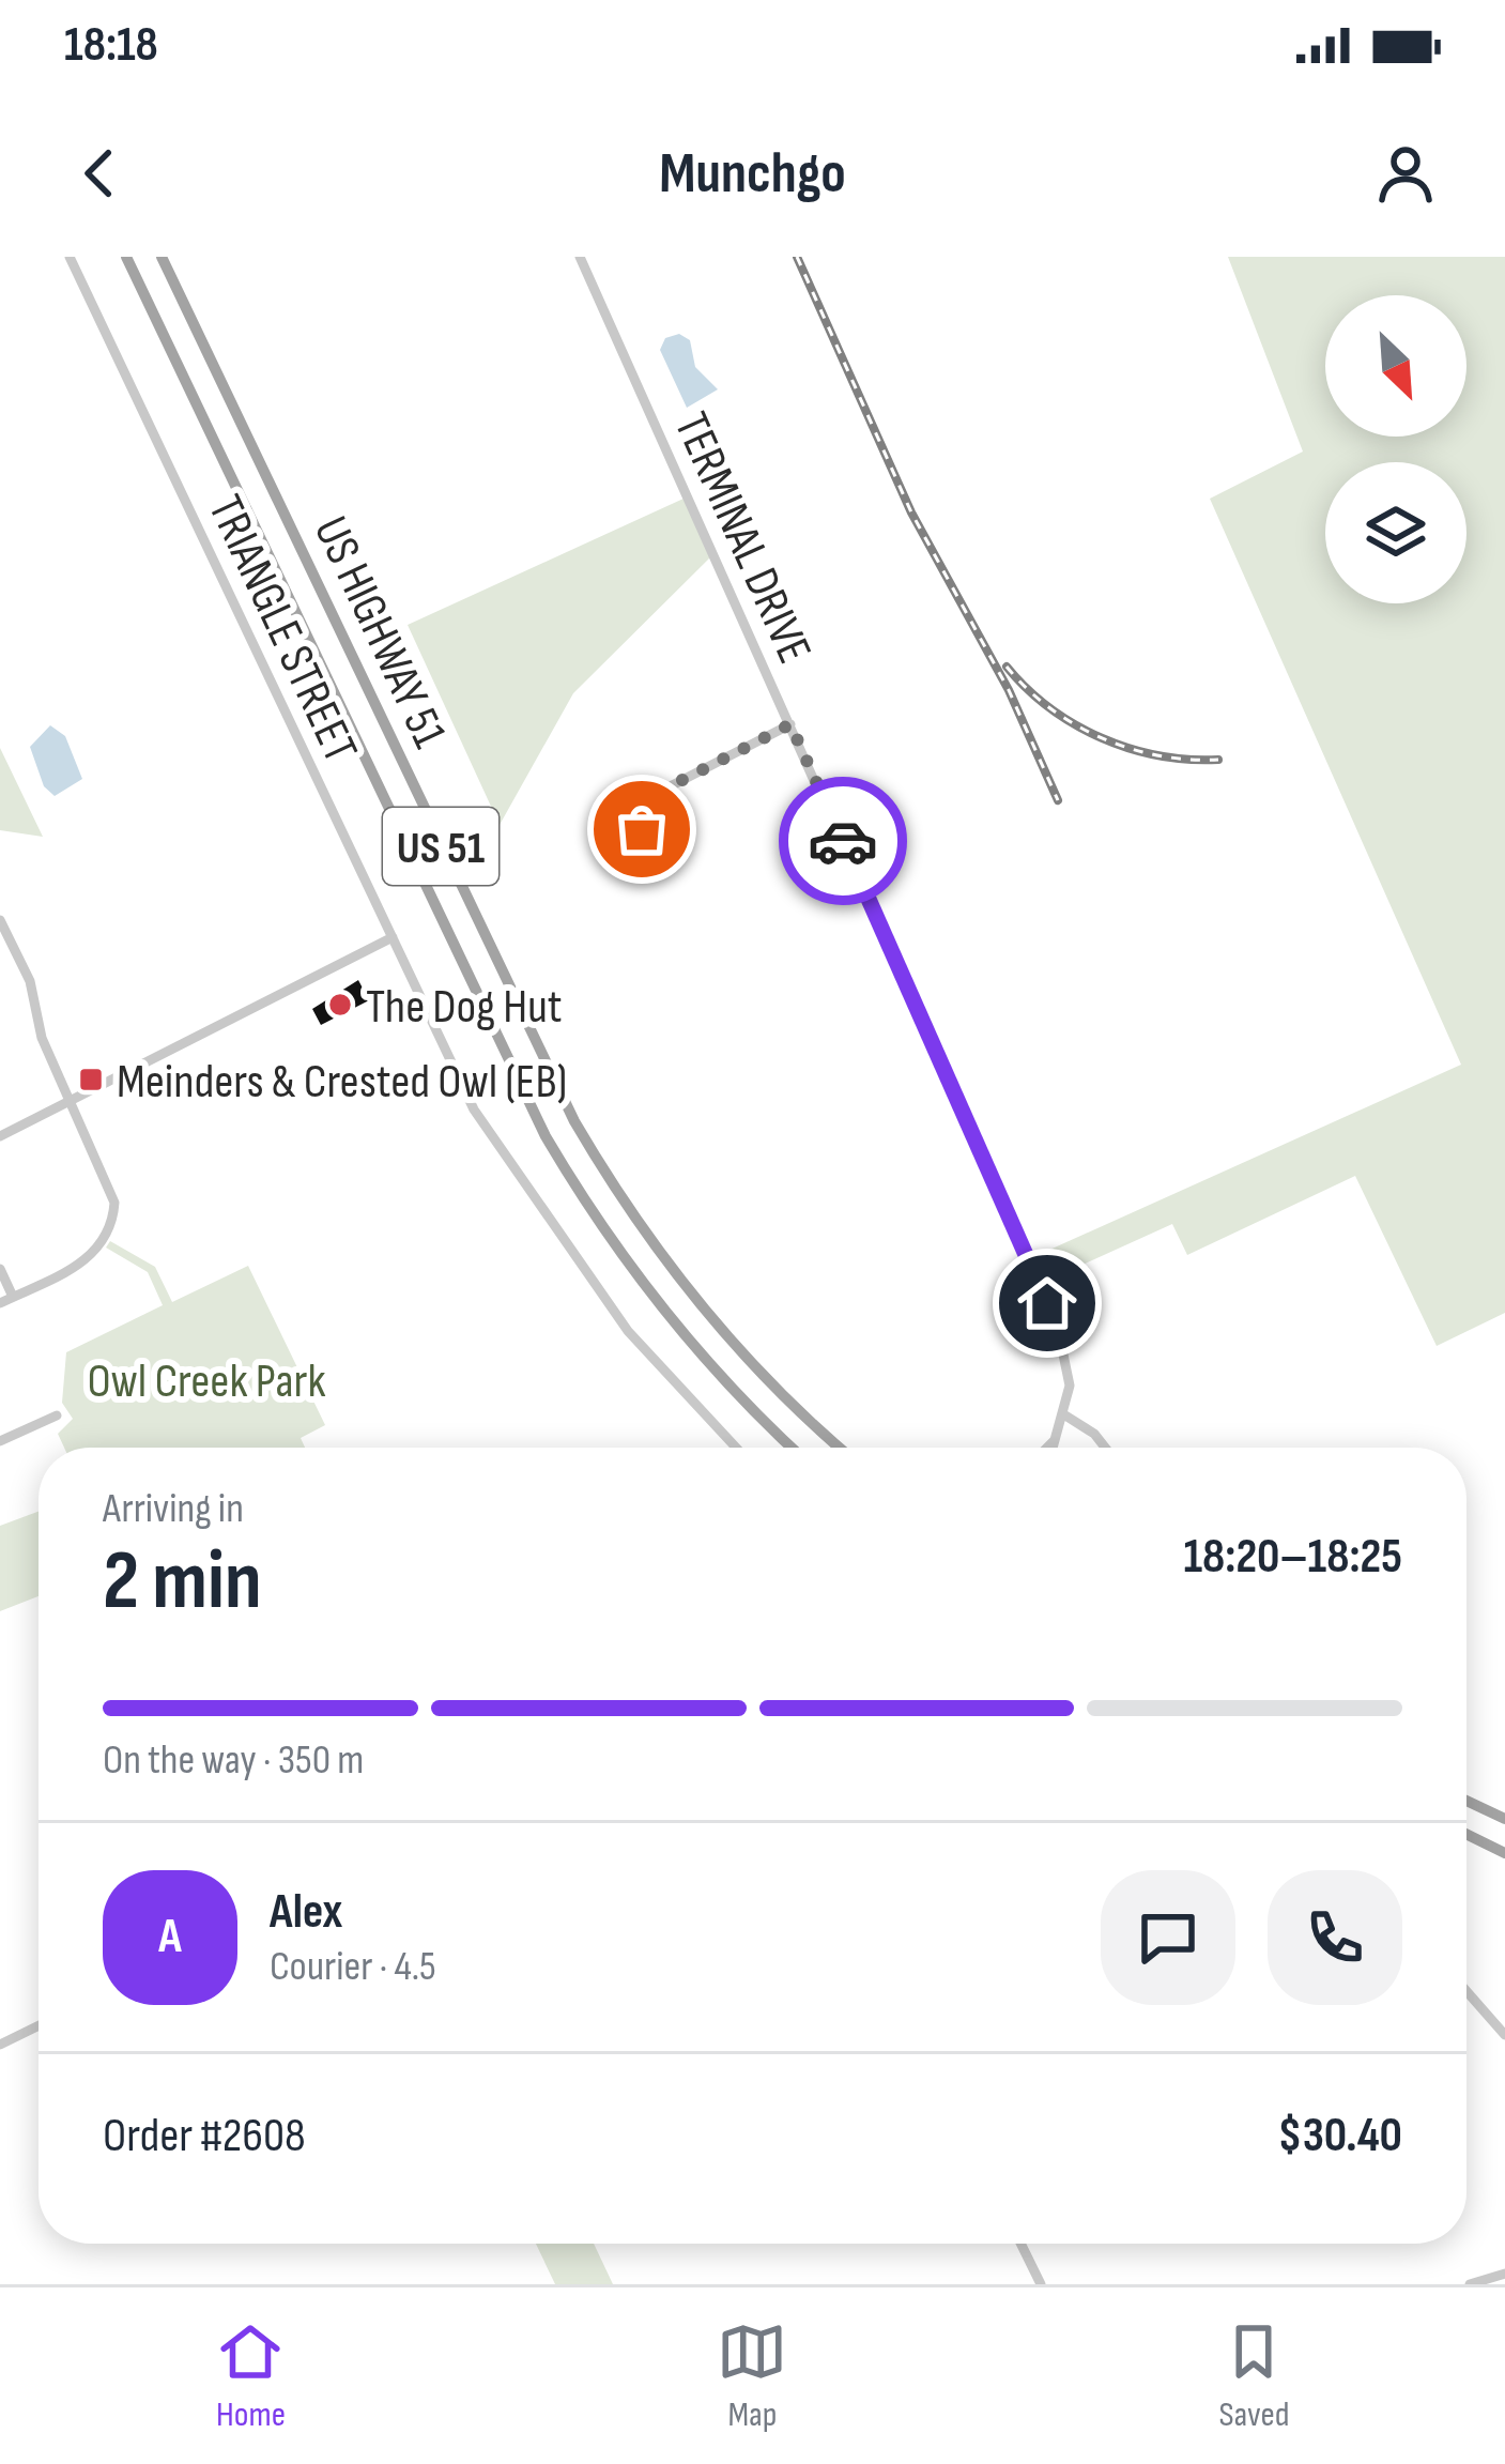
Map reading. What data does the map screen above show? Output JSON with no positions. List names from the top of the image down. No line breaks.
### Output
{"streets":{"main road":["US HIGHWAY 51","US 51"],"street":["TERMINAL DRIVE","TRIANGLE STREET"]},"parks":["Owl Creek Park"],"places":{"other":["The Dog Hut"],"transit":["Meinders & Crested Owl (EB)"]},"north":"bottom right","page":{"status":"18:18","header":"Munchgo","heading":["2 min","Arriving in","18:20–18:25"],"panel":["Alex","Courier · 4.5","Order #2608","$30.40"],"bar":"On the way · 350 m","round":"A","tabs":["Home","Map","Saved"]}}
